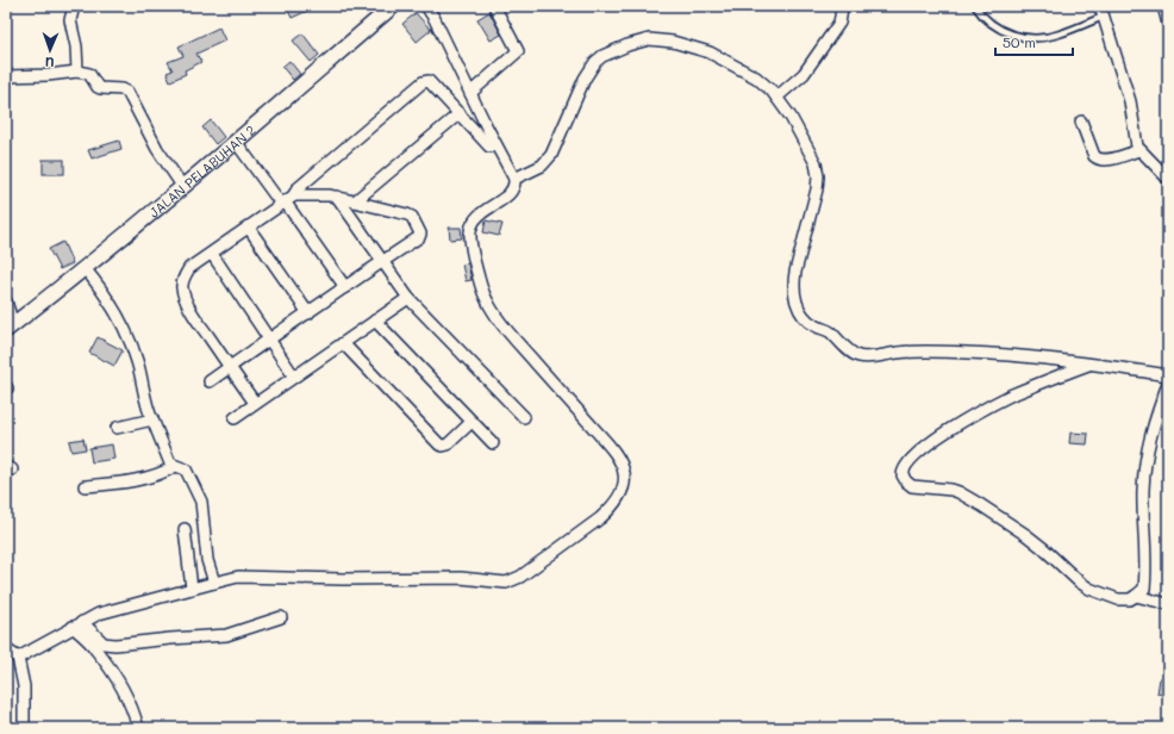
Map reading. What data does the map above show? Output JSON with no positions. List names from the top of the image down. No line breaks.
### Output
{"streets":{"main road":["JALAN PELABUHAN 2"]},"scale_bar":"50 m","north":"bottom"}
